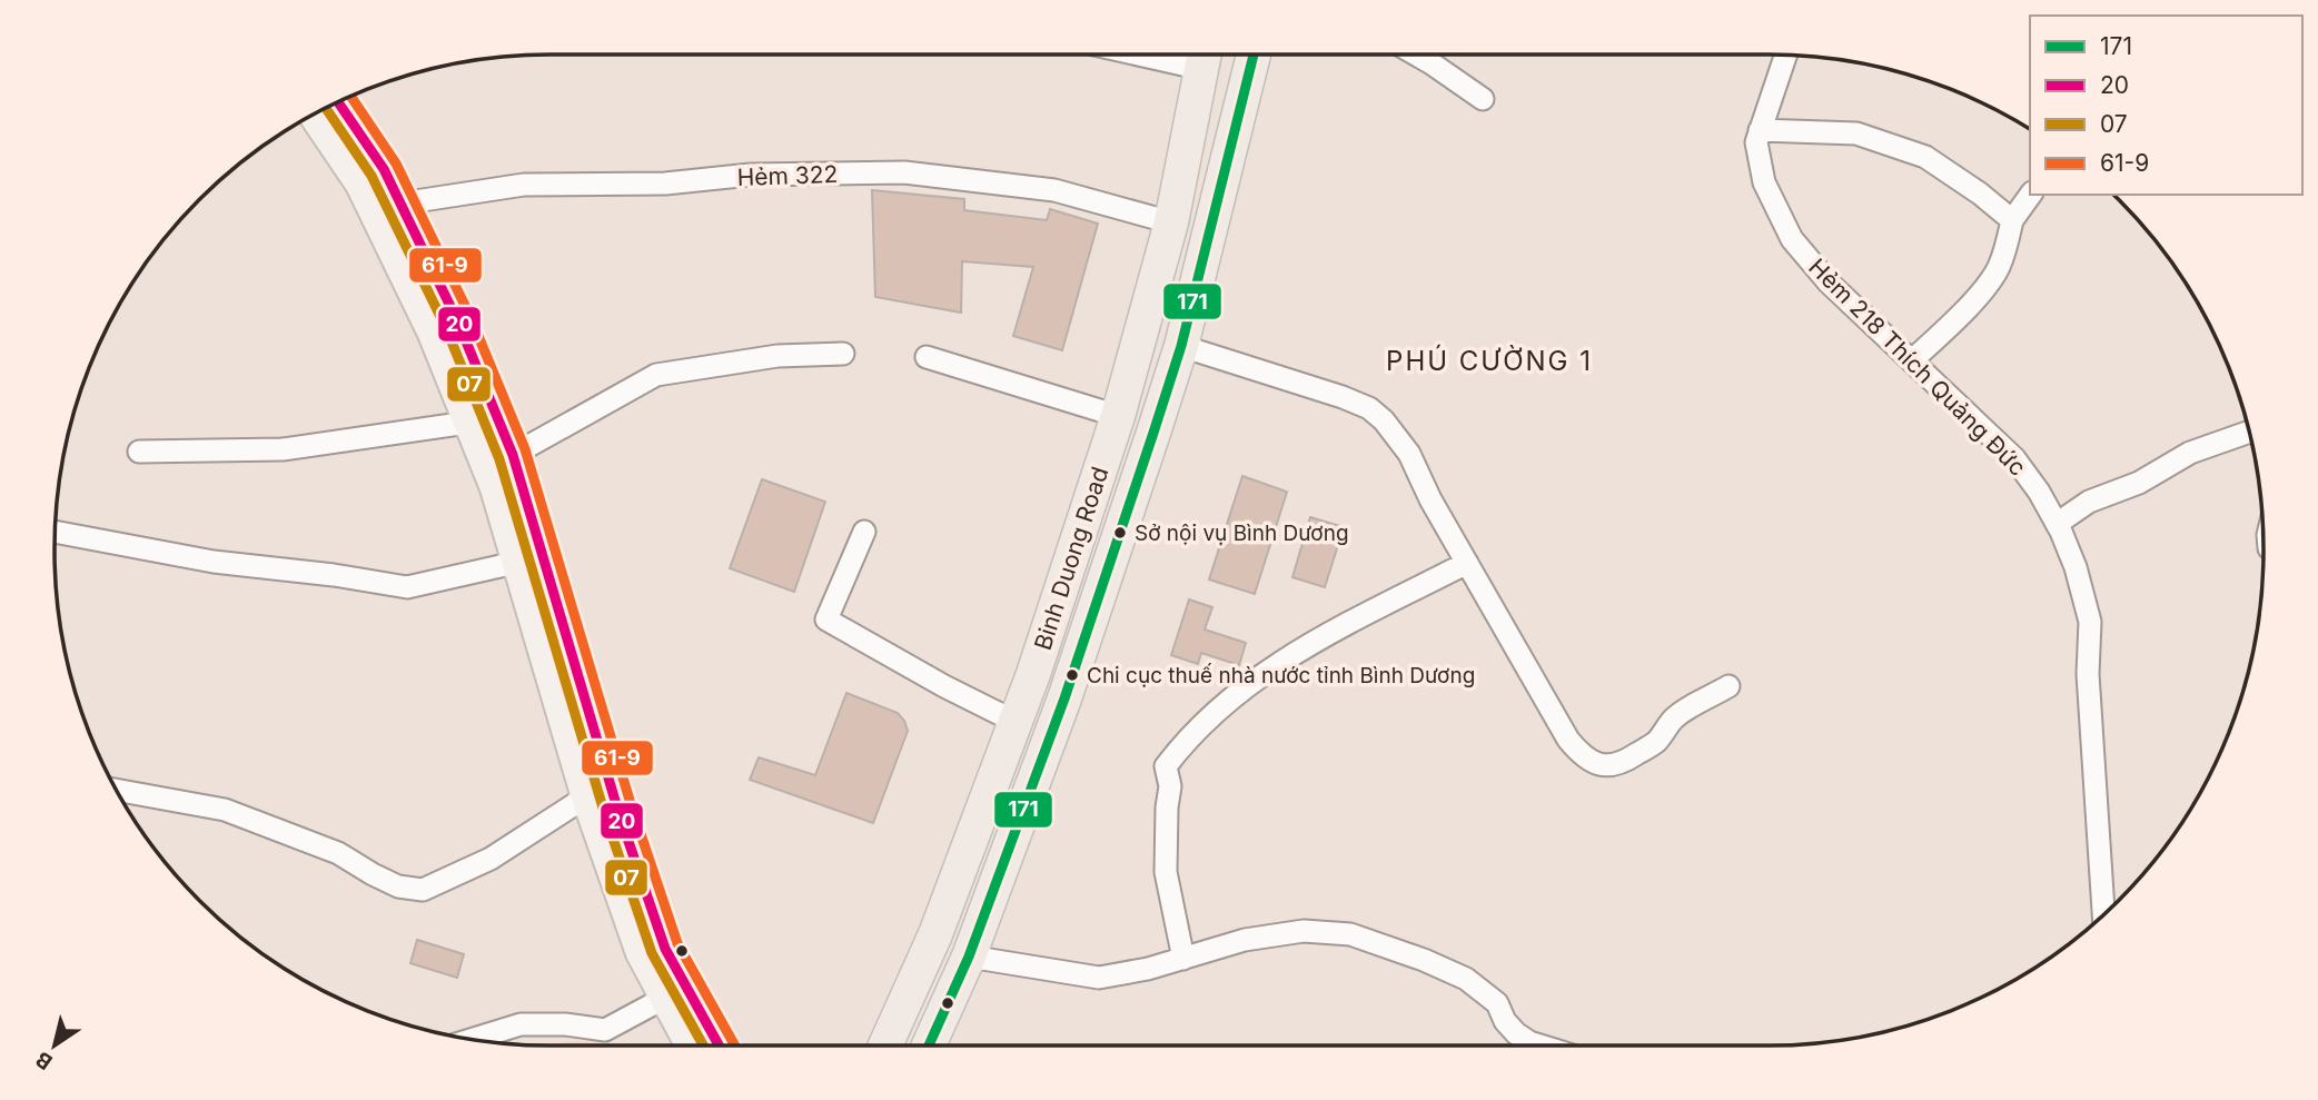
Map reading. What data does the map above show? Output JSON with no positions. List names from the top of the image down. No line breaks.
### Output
{"streets":{"highway":["Binh Duong Road"],"street":["Hẻm 322","Hẻm 218 Thích Quảng Đức"]},"crossings":[["Hẻm 322","Binh Duong Road"]],"districts":["PHÚ CƯỜNG 1"],"places":["Sở nội vụ Bình Dương","Chi cục thuế nhà nước tỉnh Bình Dương"],"lines":["transit line 171","transit line 61-9","transit line 20","transit line 07"],"legend":["171","20","07","61-9"],"north":"bottom left"}
